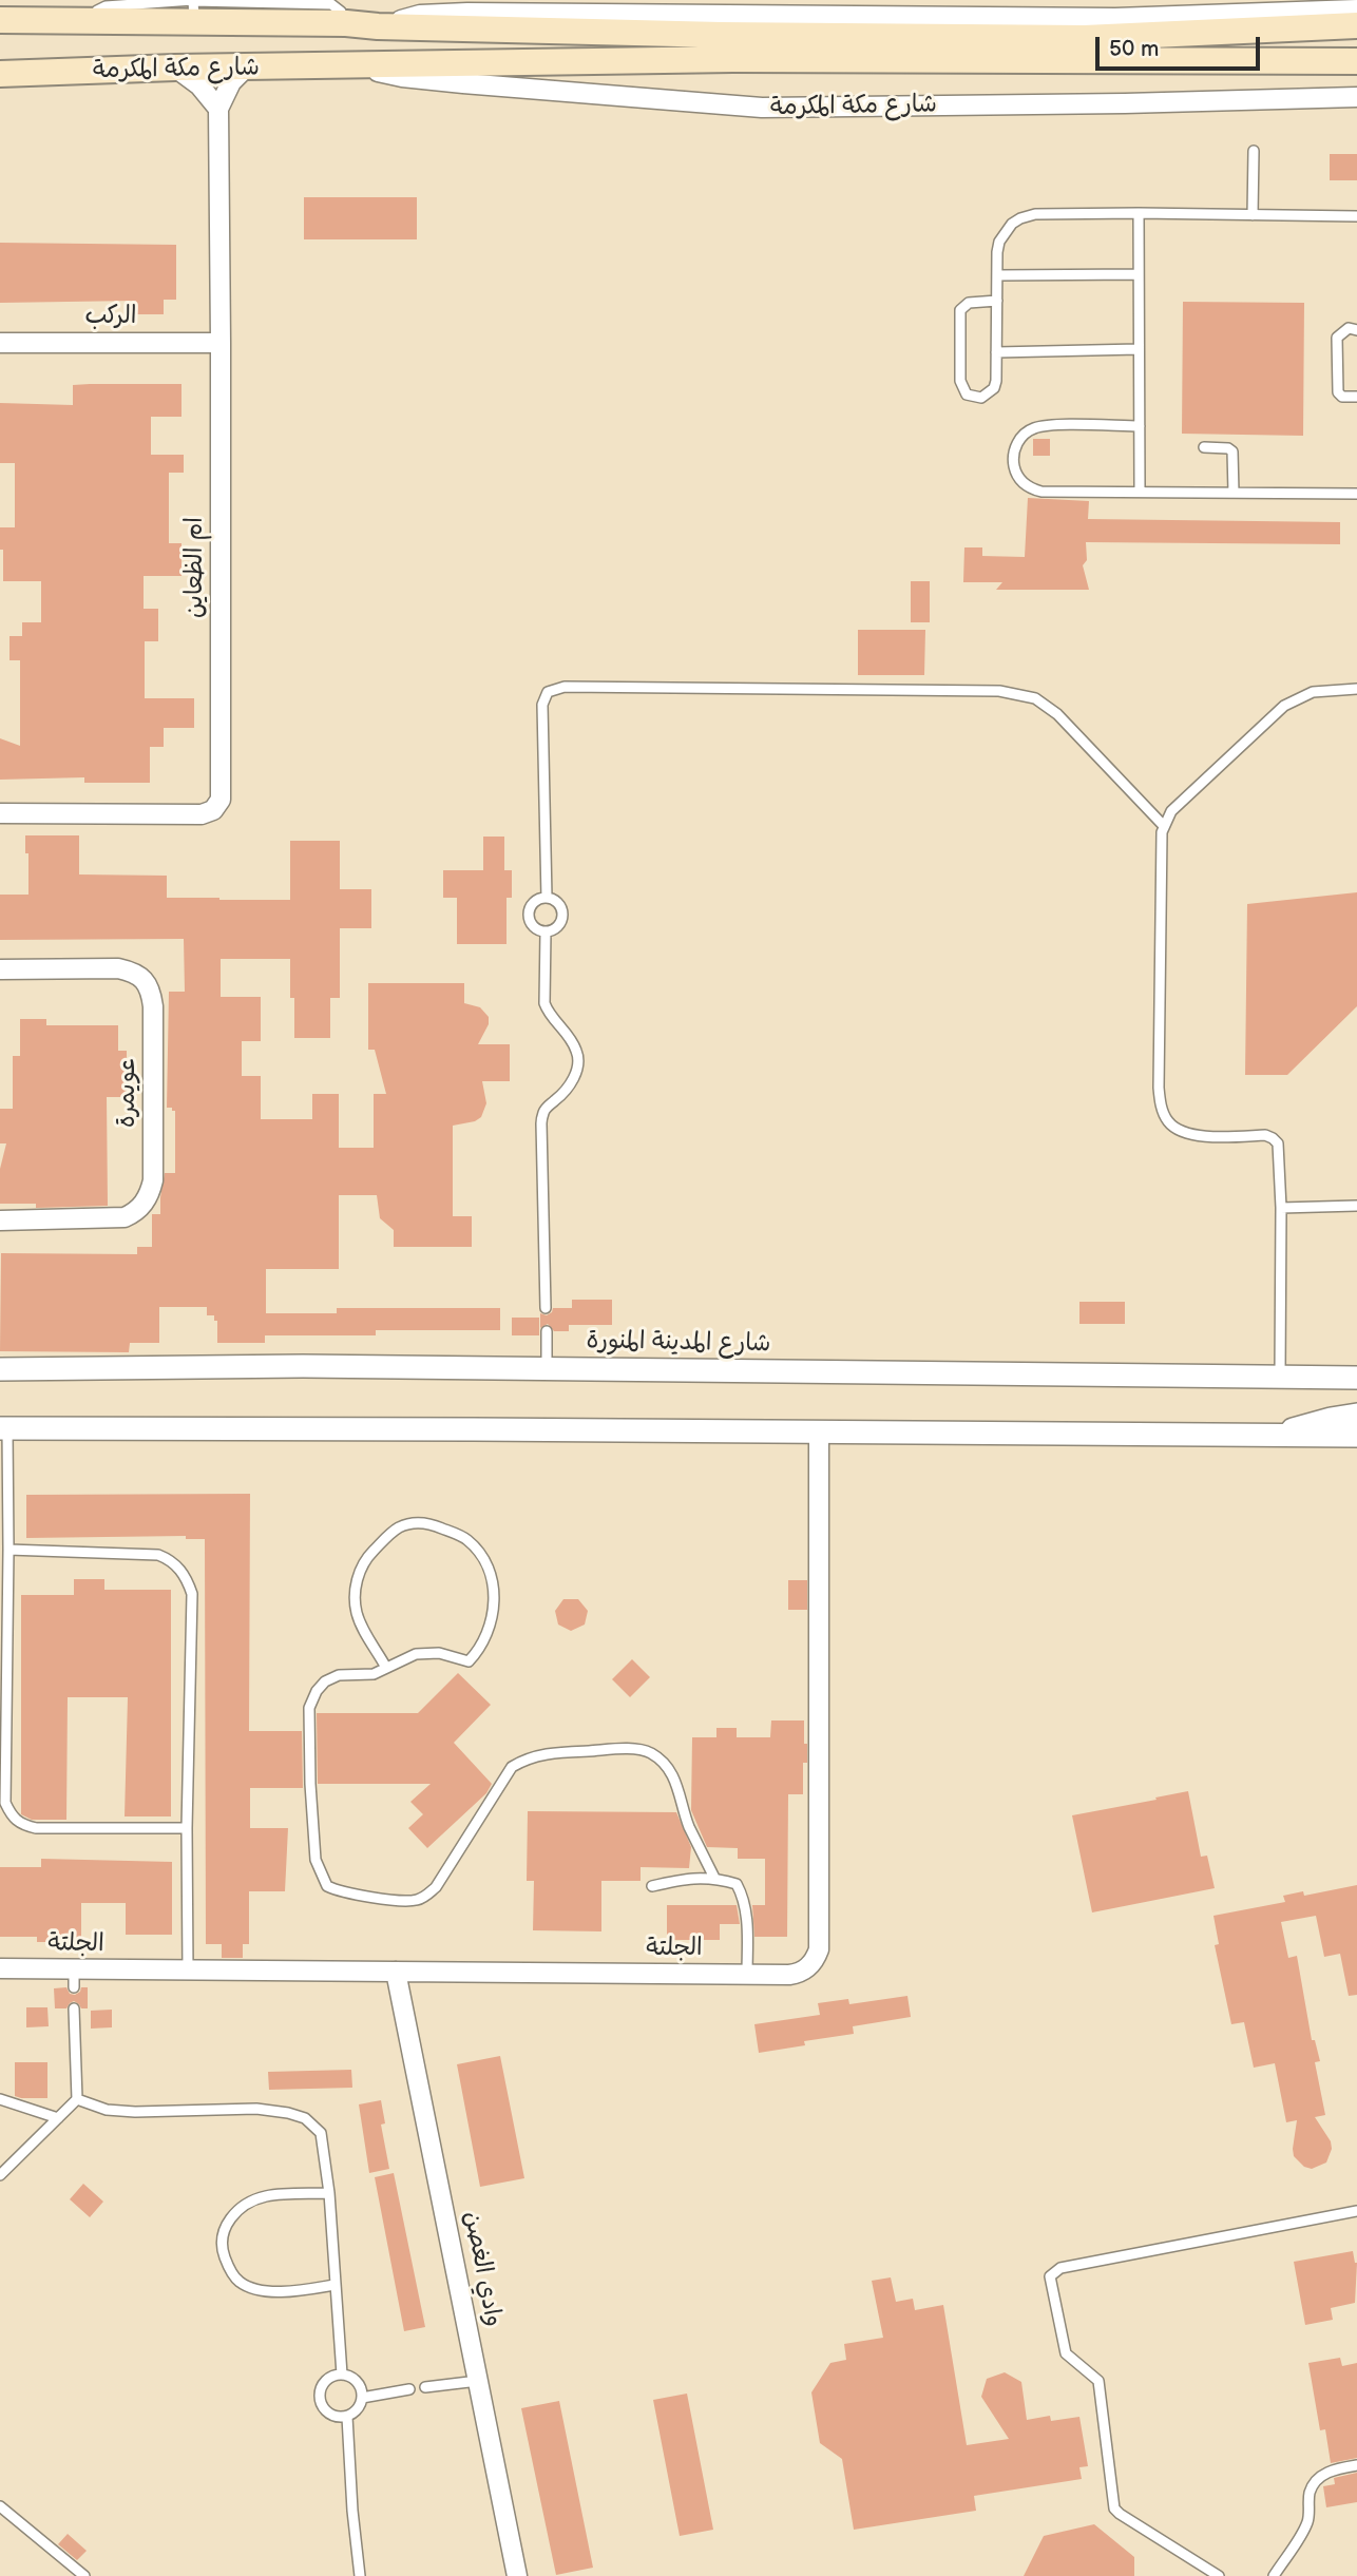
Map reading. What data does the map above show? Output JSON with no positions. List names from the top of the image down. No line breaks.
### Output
{"streets":{"main road":["شارع مكة المكرمة"],"street":["الركب","ام الظعاين","عويمرة","شارع المدينة المنورة","الجلتة","وادي الغصن"]},"crossings":[["الركب","ام الظعاين"],["الجلتة","وادي الغصن"]],"scale_bar":"50 m"}
